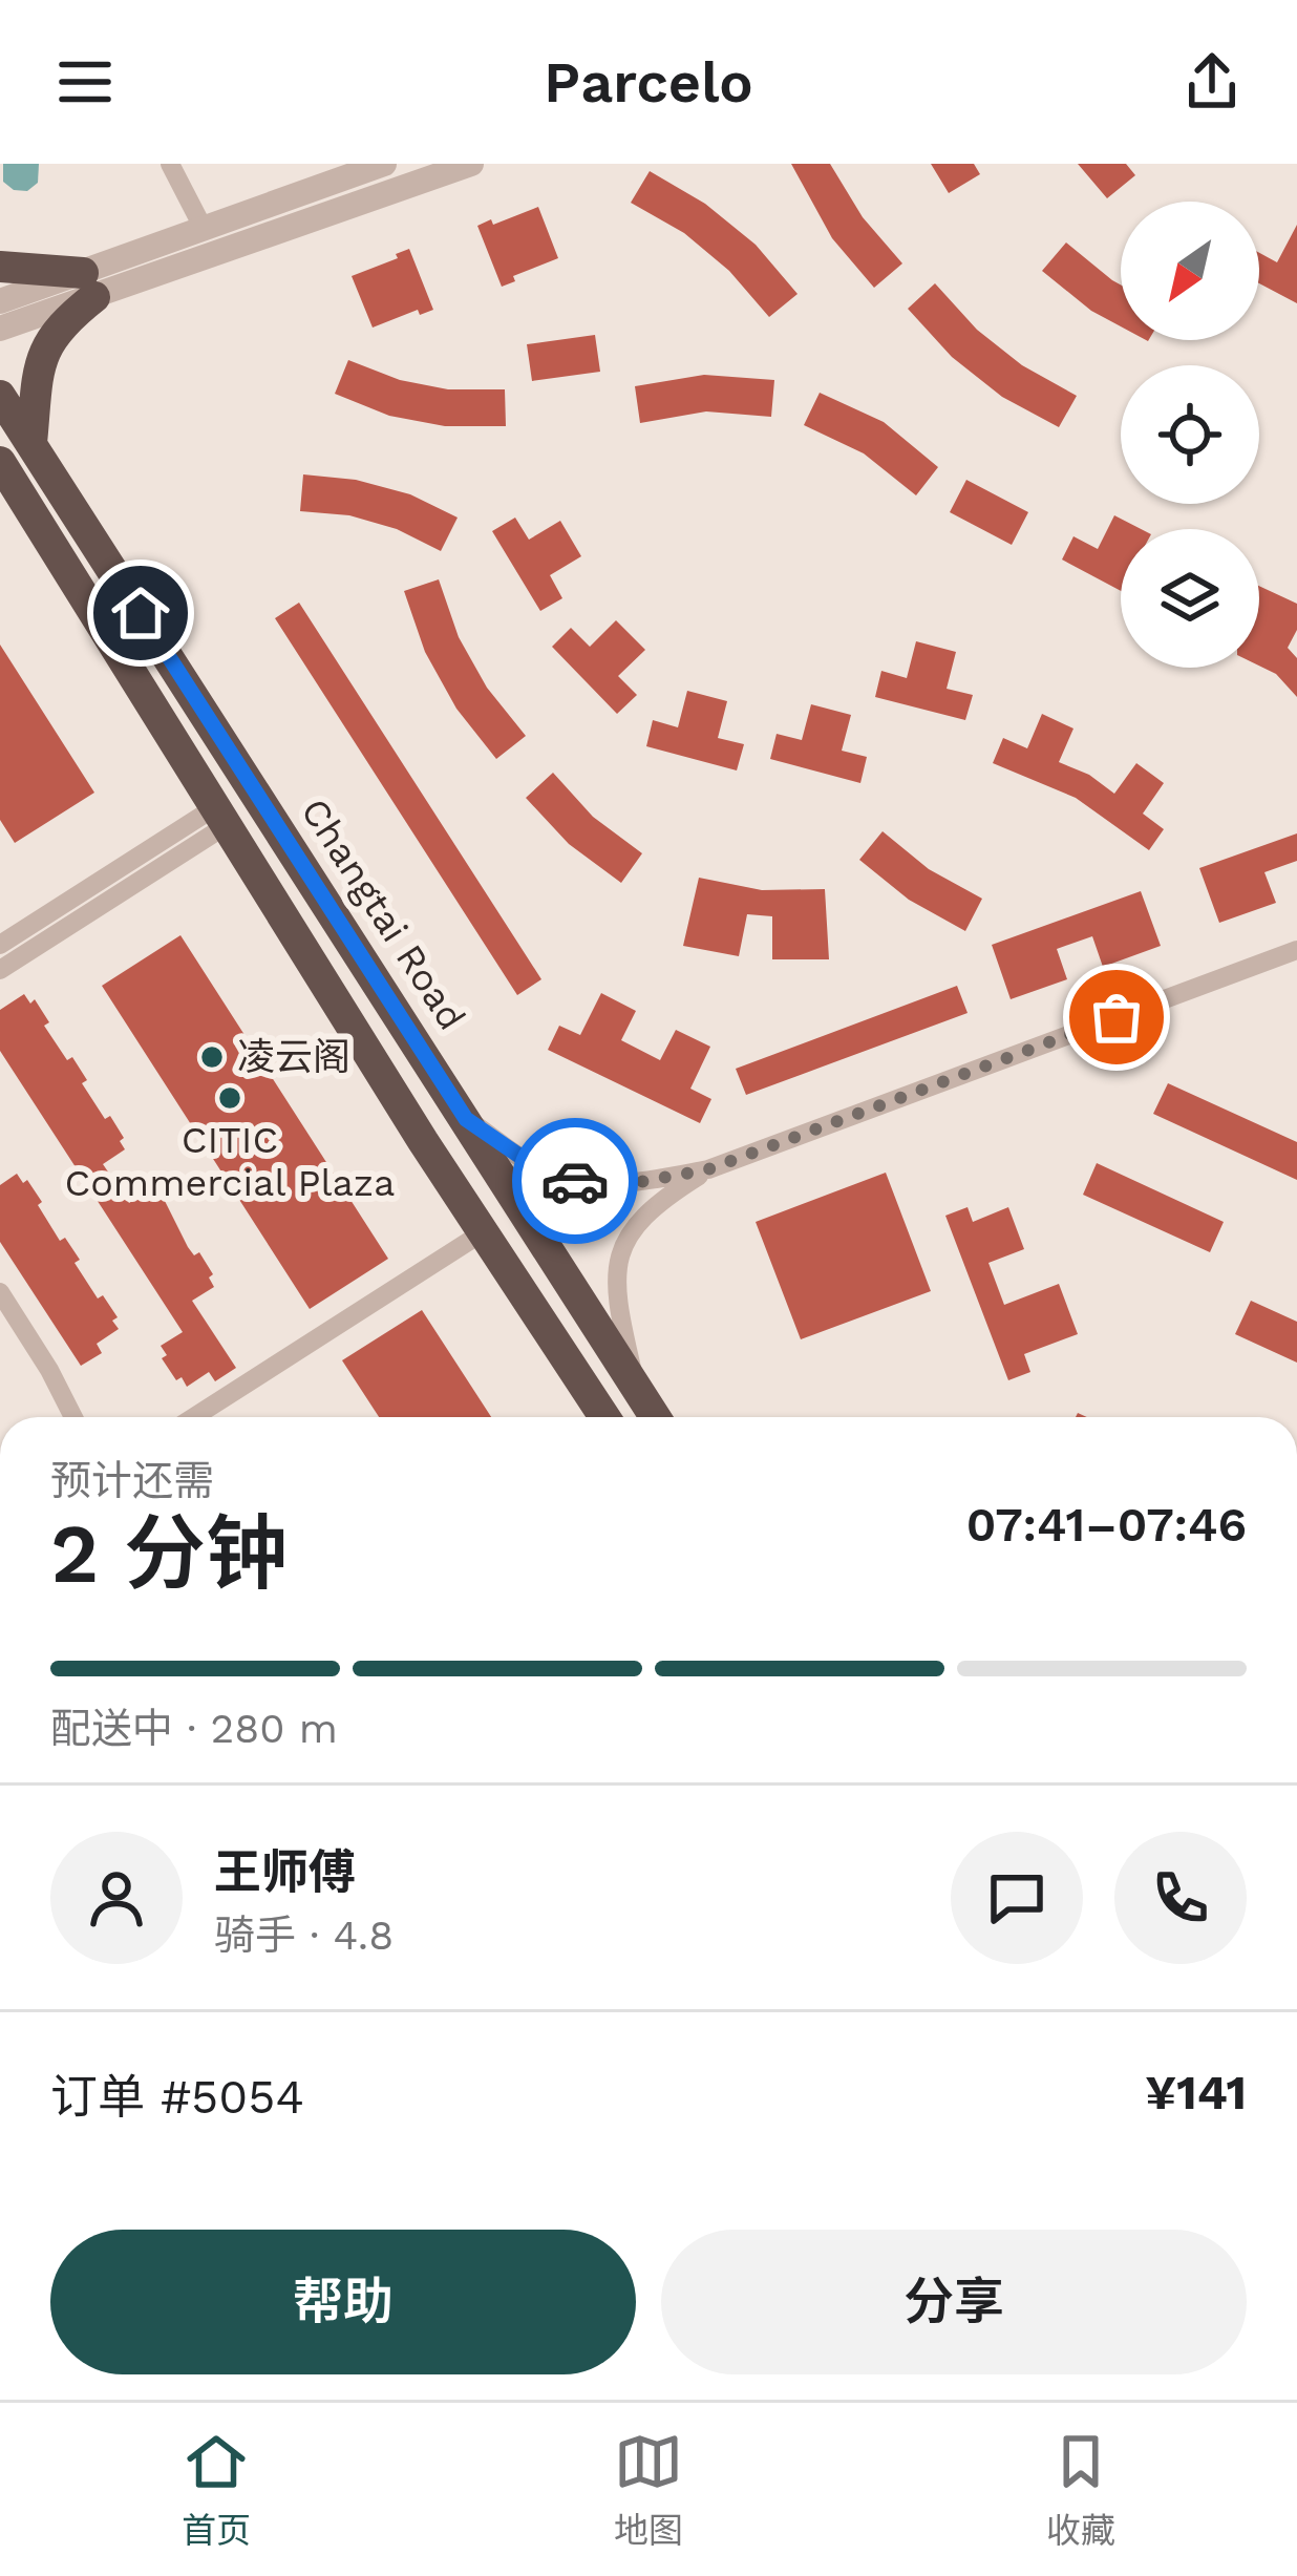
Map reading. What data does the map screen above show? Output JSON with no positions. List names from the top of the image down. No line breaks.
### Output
{"streets":{"highway":["Changtai Road"]},"places":["凌云阁","CITIC Commercial Plaza"],"north":"bottom left","page":{"header":"Parcelo","heading":["2 分钟","预计还需","07:41–07:46"],"panel":["王师傅","骑手 · 4.8","订单 #5054","¥141"],"bar":"配送中 · 280 m","buttons":["帮助","分享"],"tabs":["首页","地图","收藏"]}}
